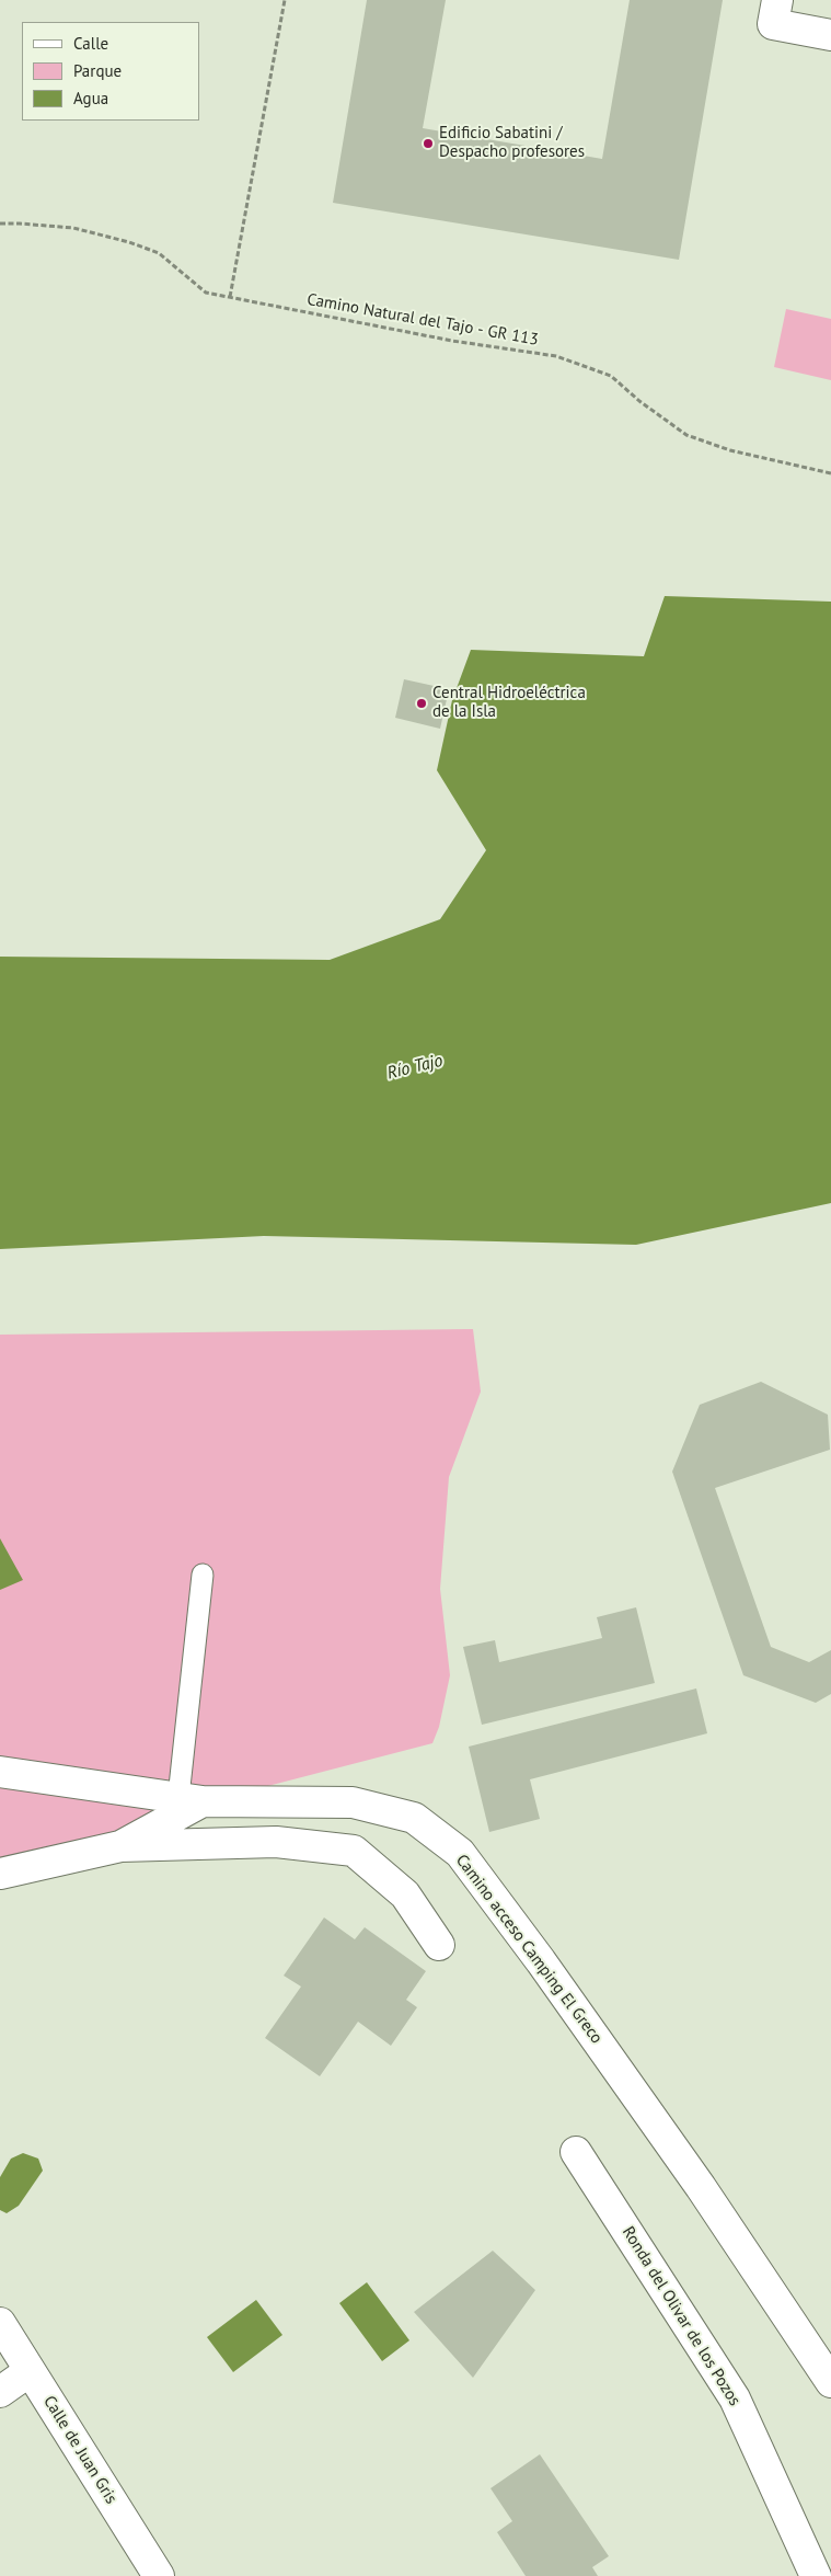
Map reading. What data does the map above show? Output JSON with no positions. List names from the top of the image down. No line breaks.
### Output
{"streets":{"street":["Camino acceso Camping El Greco","Ronda del Olivar de los Pozos","Calle de Juan Gris"],"path":["Camino Natural del Tajo - GR 113"]},"water":["Río Tajo"],"places":["Edificio Sabatini / Despacho profesores","Central Hidroeléctrica de la Isla"],"legend":["Calle","Parque","Agua"]}
